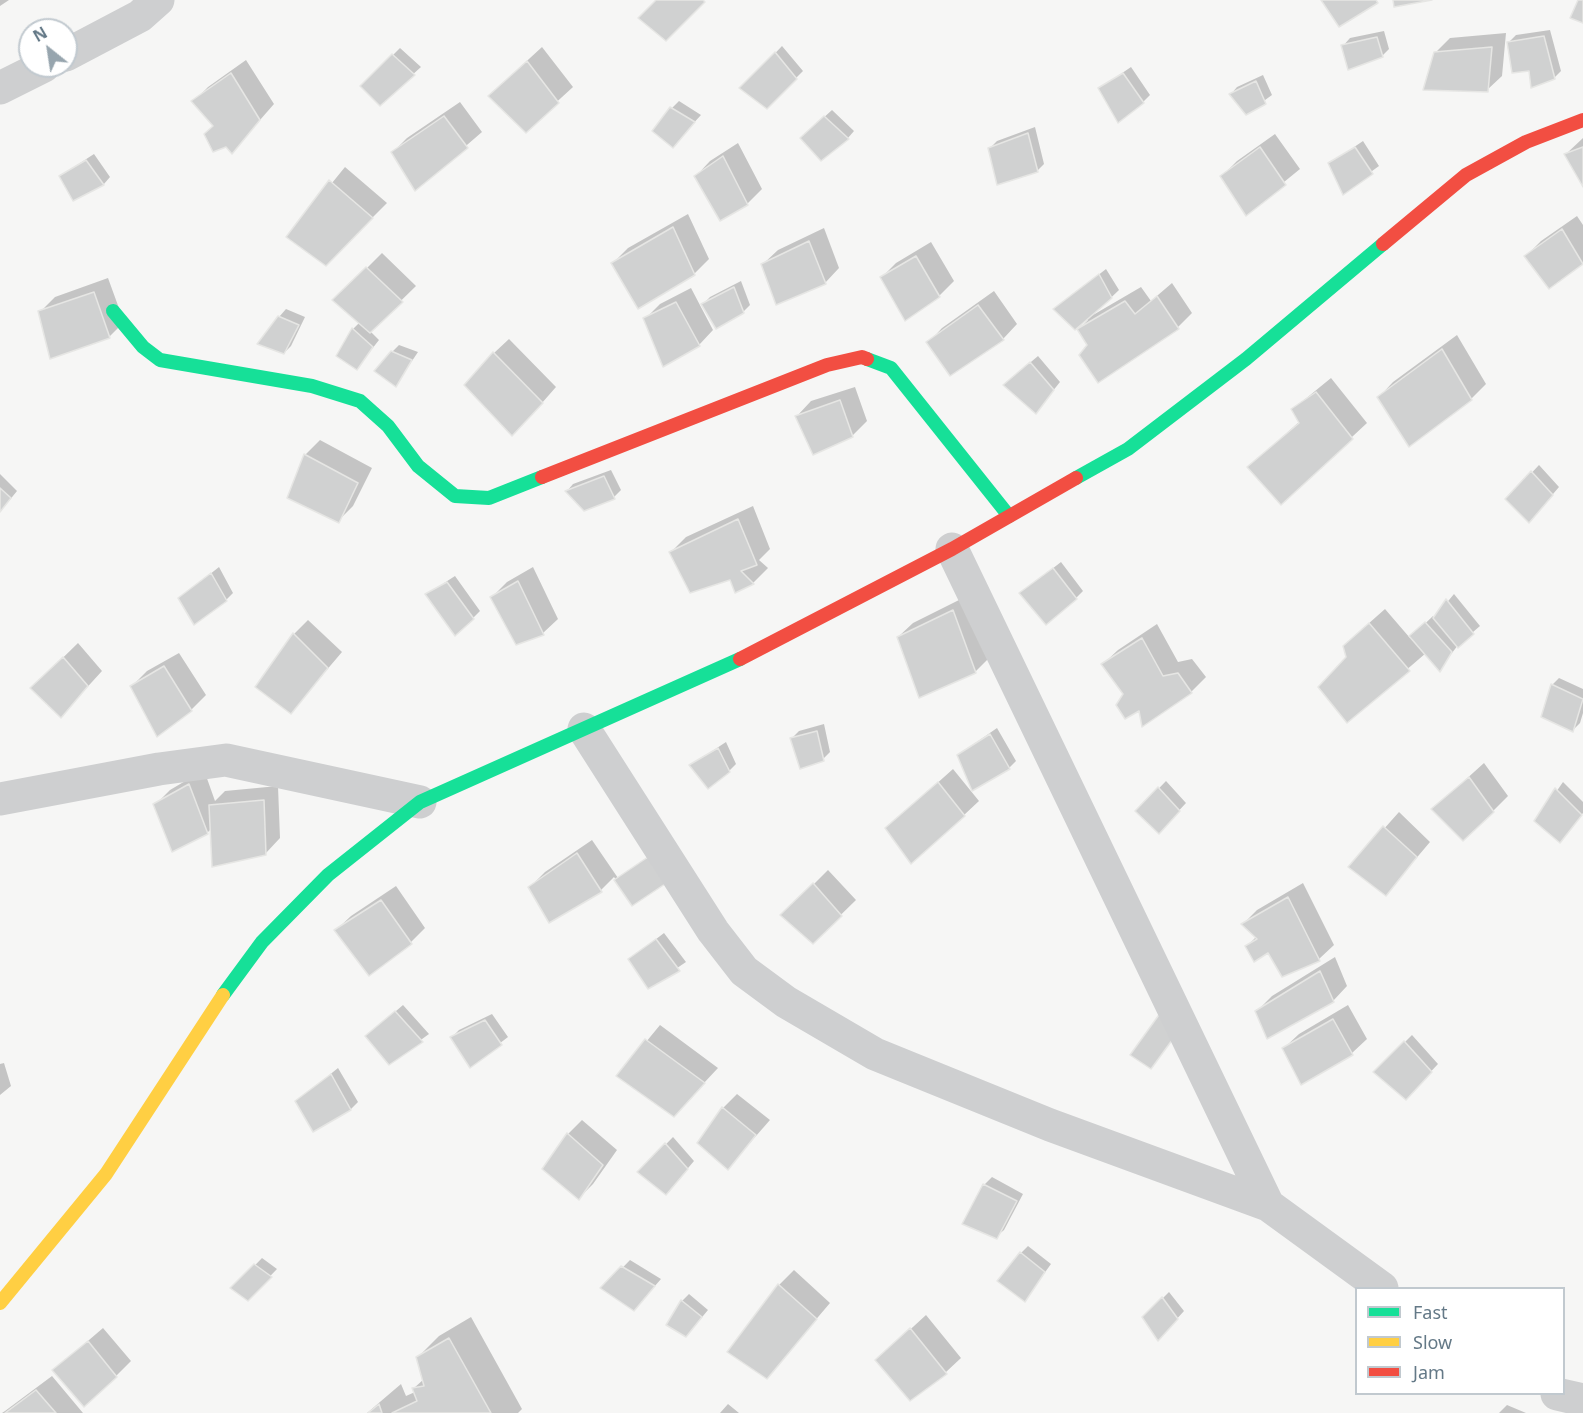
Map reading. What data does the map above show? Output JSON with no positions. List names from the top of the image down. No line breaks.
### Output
{"legend":["Fast","Slow","Jam"],"north":"top left"}
